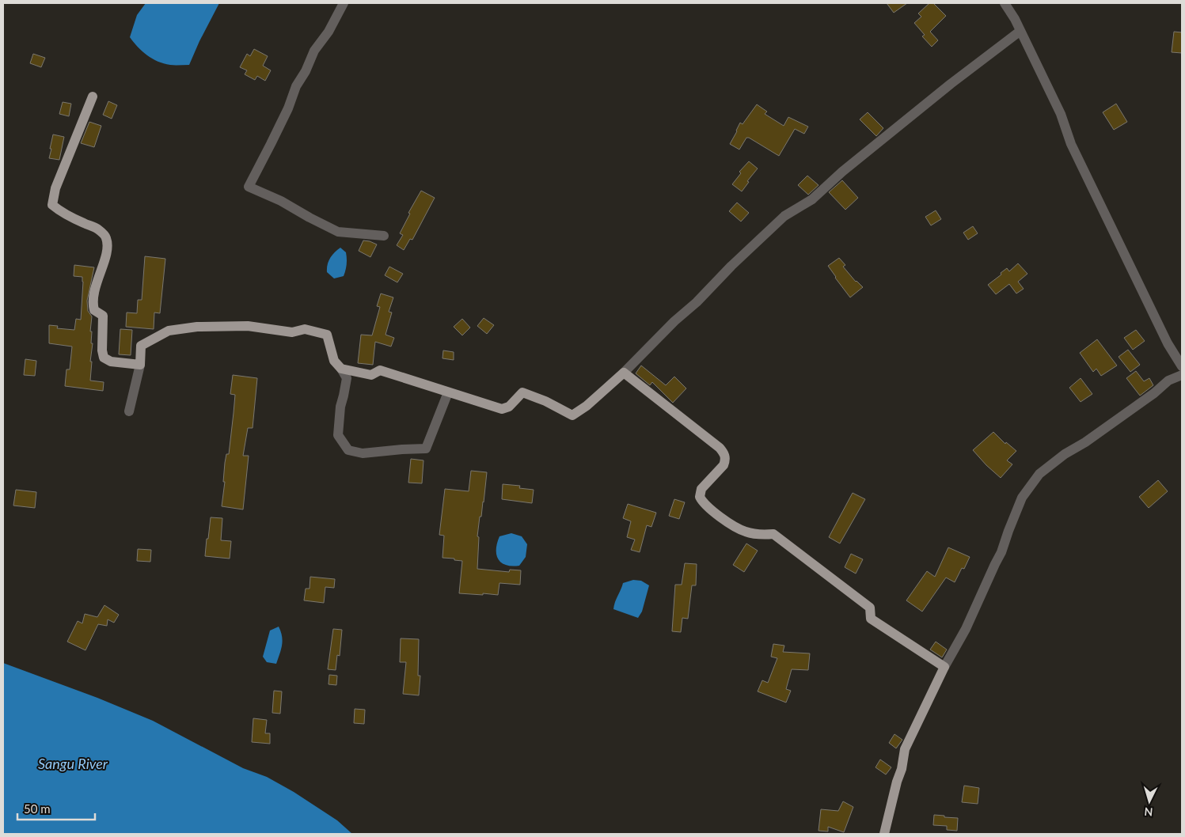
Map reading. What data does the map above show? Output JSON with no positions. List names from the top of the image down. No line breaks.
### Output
{"water":["Sangu River"],"scale_bar":"50 m","north":"bottom"}
